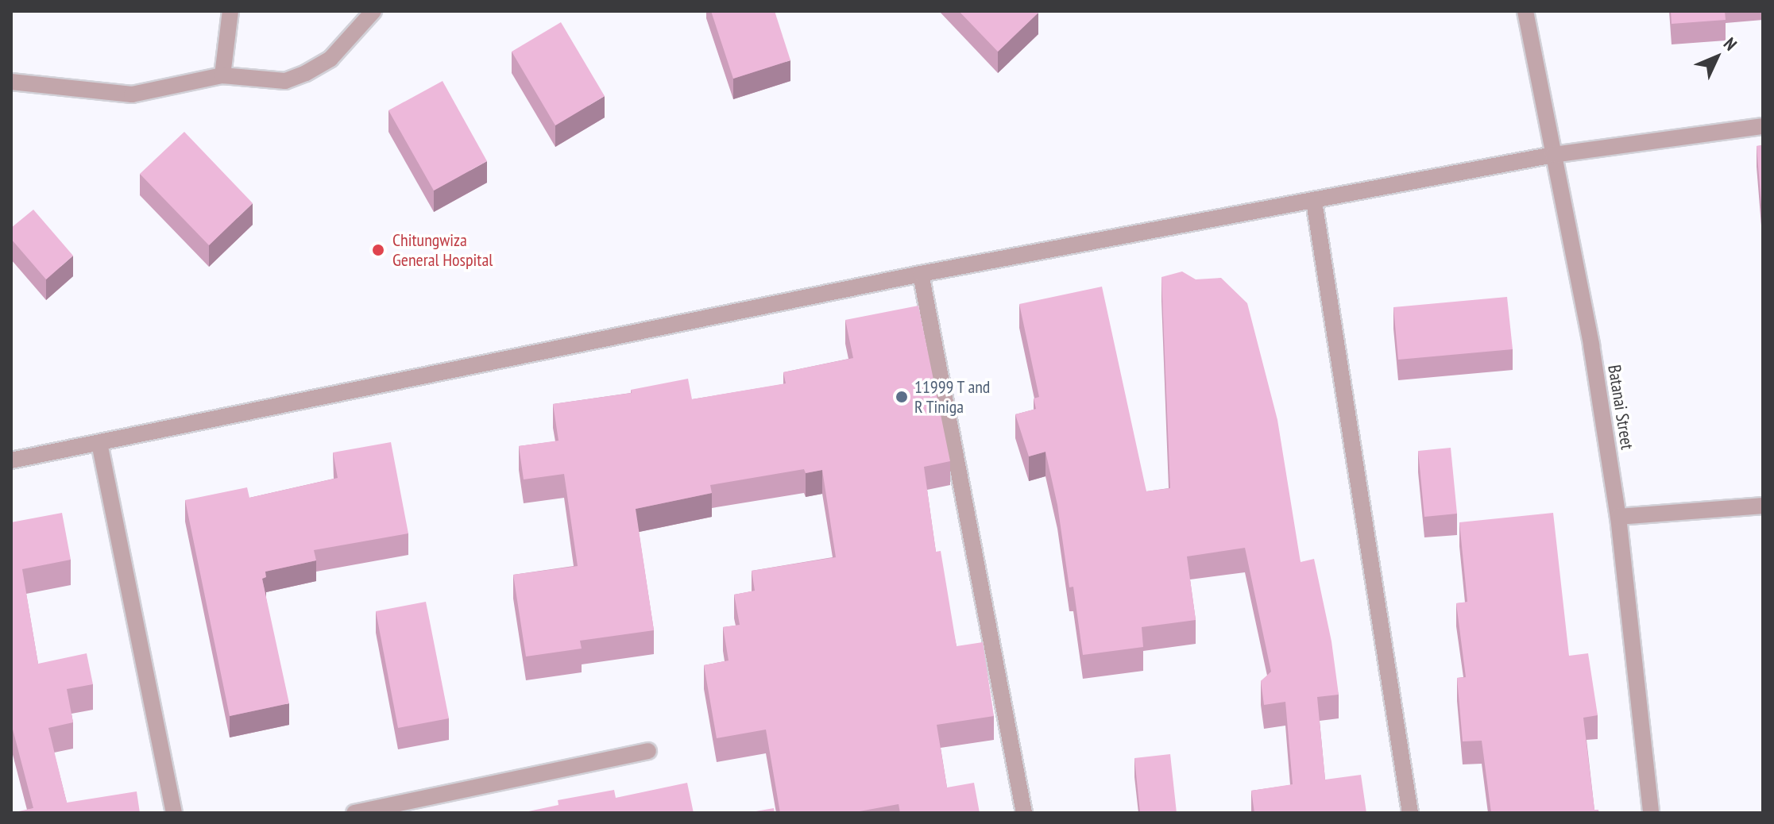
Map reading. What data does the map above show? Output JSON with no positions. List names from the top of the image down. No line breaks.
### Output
{"streets":{"street":["Batanai Street"]},"places":["Chitungwiza General Hospital","11999 T and R Tiniga"],"north":"top right"}
